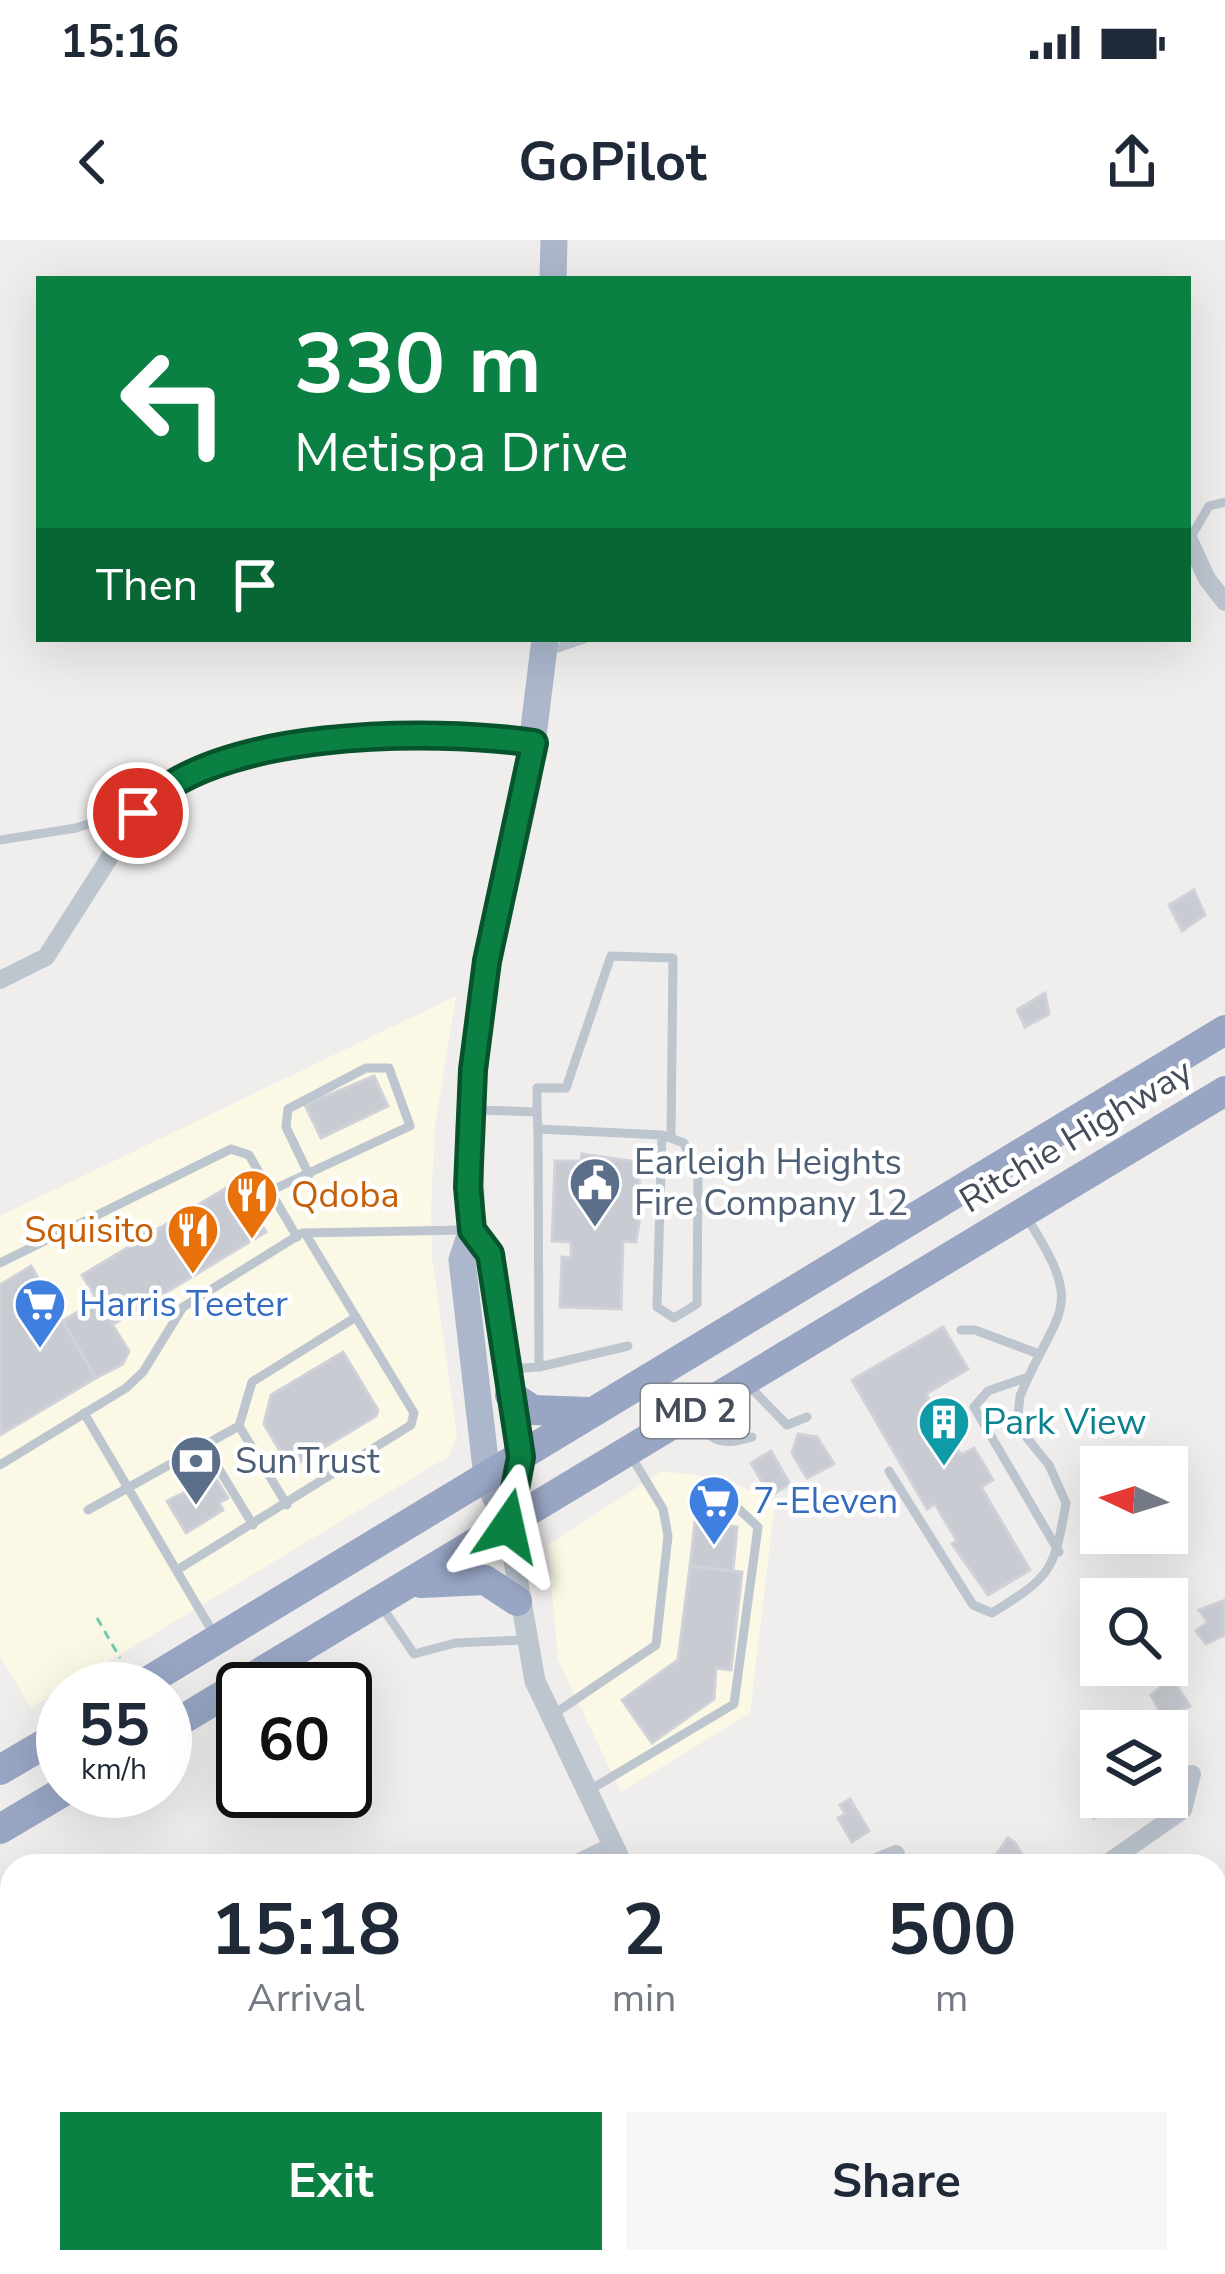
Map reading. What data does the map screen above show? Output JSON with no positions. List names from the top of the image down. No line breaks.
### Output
{"streets":{"highway":["Ritchie Highway","MD 2"]},"places":{"public building":["Earleigh Heights Fire Company 12"],"restaurant":["Qdoba","Squisito"],"supermarket":["Harris Teeter","7-Eleven"],"building":["Park View"],"bank":["SunTrust"]},"north":"left","page":{"status":"15:16","header":"GoPilot","turn":["330 m","Metispa Drive"],"then":"Then","speed":"55 km/h","limit":"60","eta":["15:18","Arrival","2","min","500","m"],"buttons":["Exit","Share"]}}
